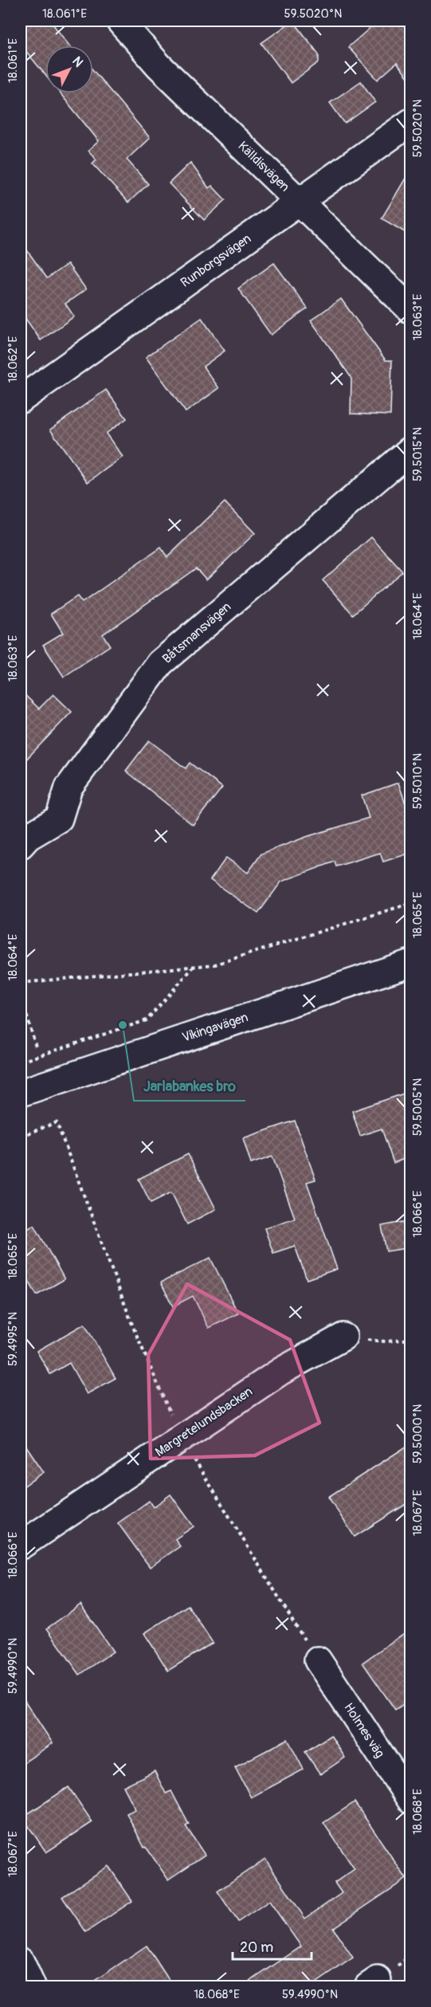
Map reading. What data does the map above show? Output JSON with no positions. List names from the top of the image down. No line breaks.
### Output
{"streets":{"street":["Källdisvägen","Runborgsvägen","Båtsmansvägen","Vikingavägen","Margretelundsbacken","Holmes väg"]},"crossings":[["Källdisvägen","Runborgsvägen"]],"places":["Jarlabankes bro"],"scale_bar":"20 m","north":"top right","coordinates":["18.061°E","59.5020°N","18.063°E","18.062°E","59.5015°N","18.064°E","59.5010°N","18.065°E","59.5005°N","18.066°E","59.4995°N","59.5000°N","18.067°E","59.4990°N","18.068°E"]}
